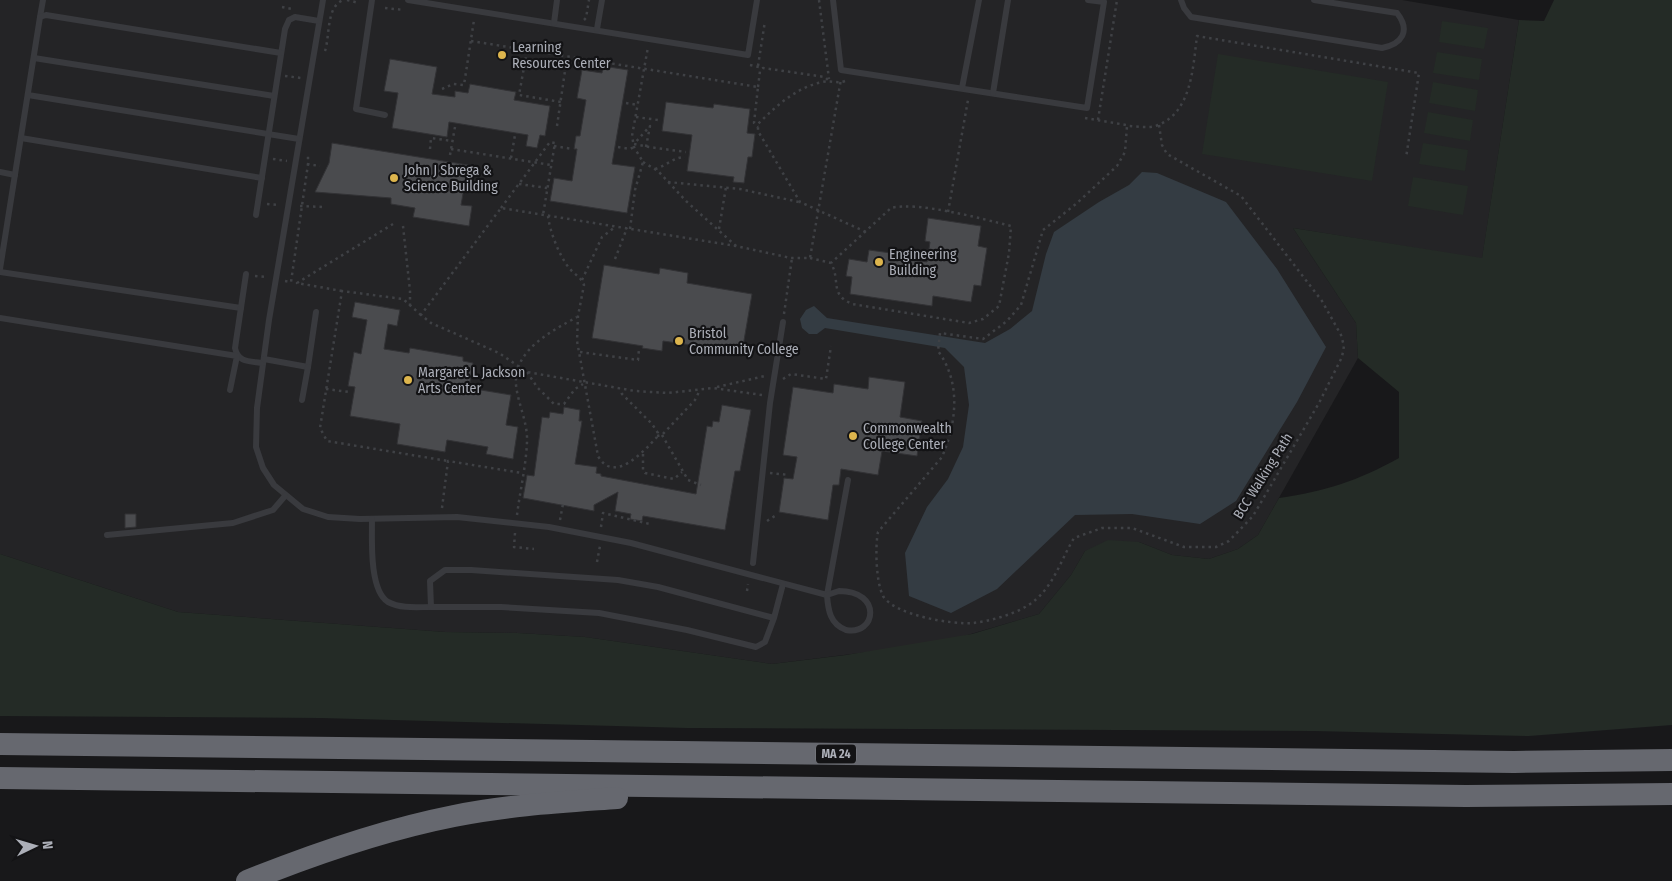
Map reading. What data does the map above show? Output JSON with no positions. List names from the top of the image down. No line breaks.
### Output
{"streets":{"highway":["MA 24"],"path":["BCC Walking Path"]},"places":["Learning Resources Center","John J Sbrega & Science Building","Engineering Building","Bristol Community College","Margaret L Jackson Arts Center","Commonwealth College Center"],"north":"right"}
